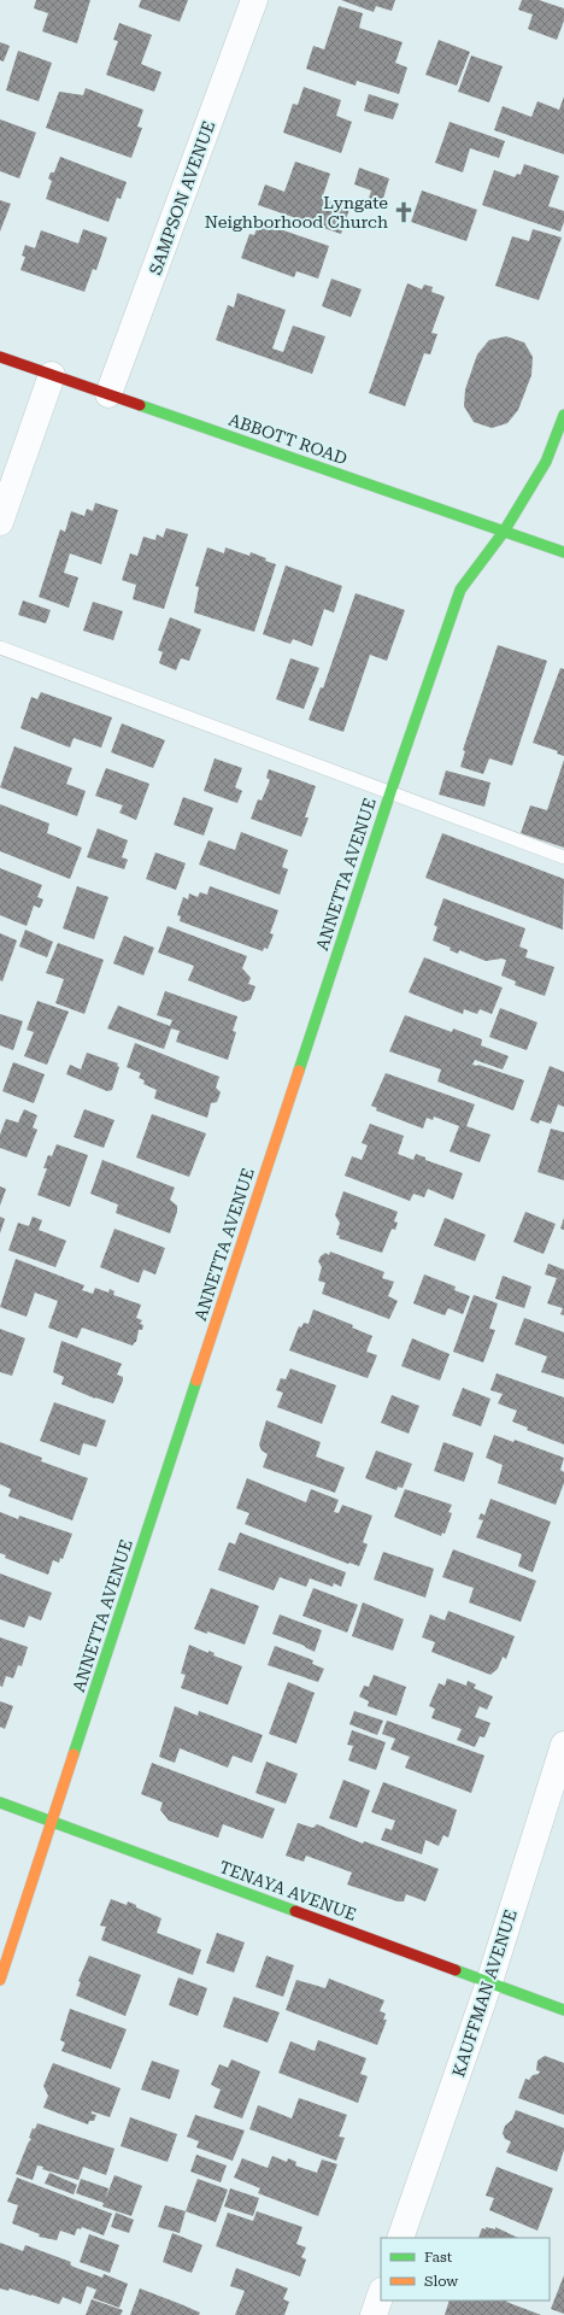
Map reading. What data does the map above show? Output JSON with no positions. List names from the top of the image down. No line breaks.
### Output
{"streets":{"street":["SAMPSON AVENUE","ABBOTT ROAD","ANNETTA AVENUE","TENAYA AVENUE","KAUFFMAN AVENUE"]},"crossings":[["SAMPSON AVENUE","ABBOTT ROAD"],["ABBOTT ROAD","ANNETTA AVENUE"],["ANNETTA AVENUE","TENAYA AVENUE"],["TENAYA AVENUE","KAUFFMAN AVENUE"]],"places":{"church":["Lyngate Neighborhood Church"]},"legend":["Fast","Slow"]}
